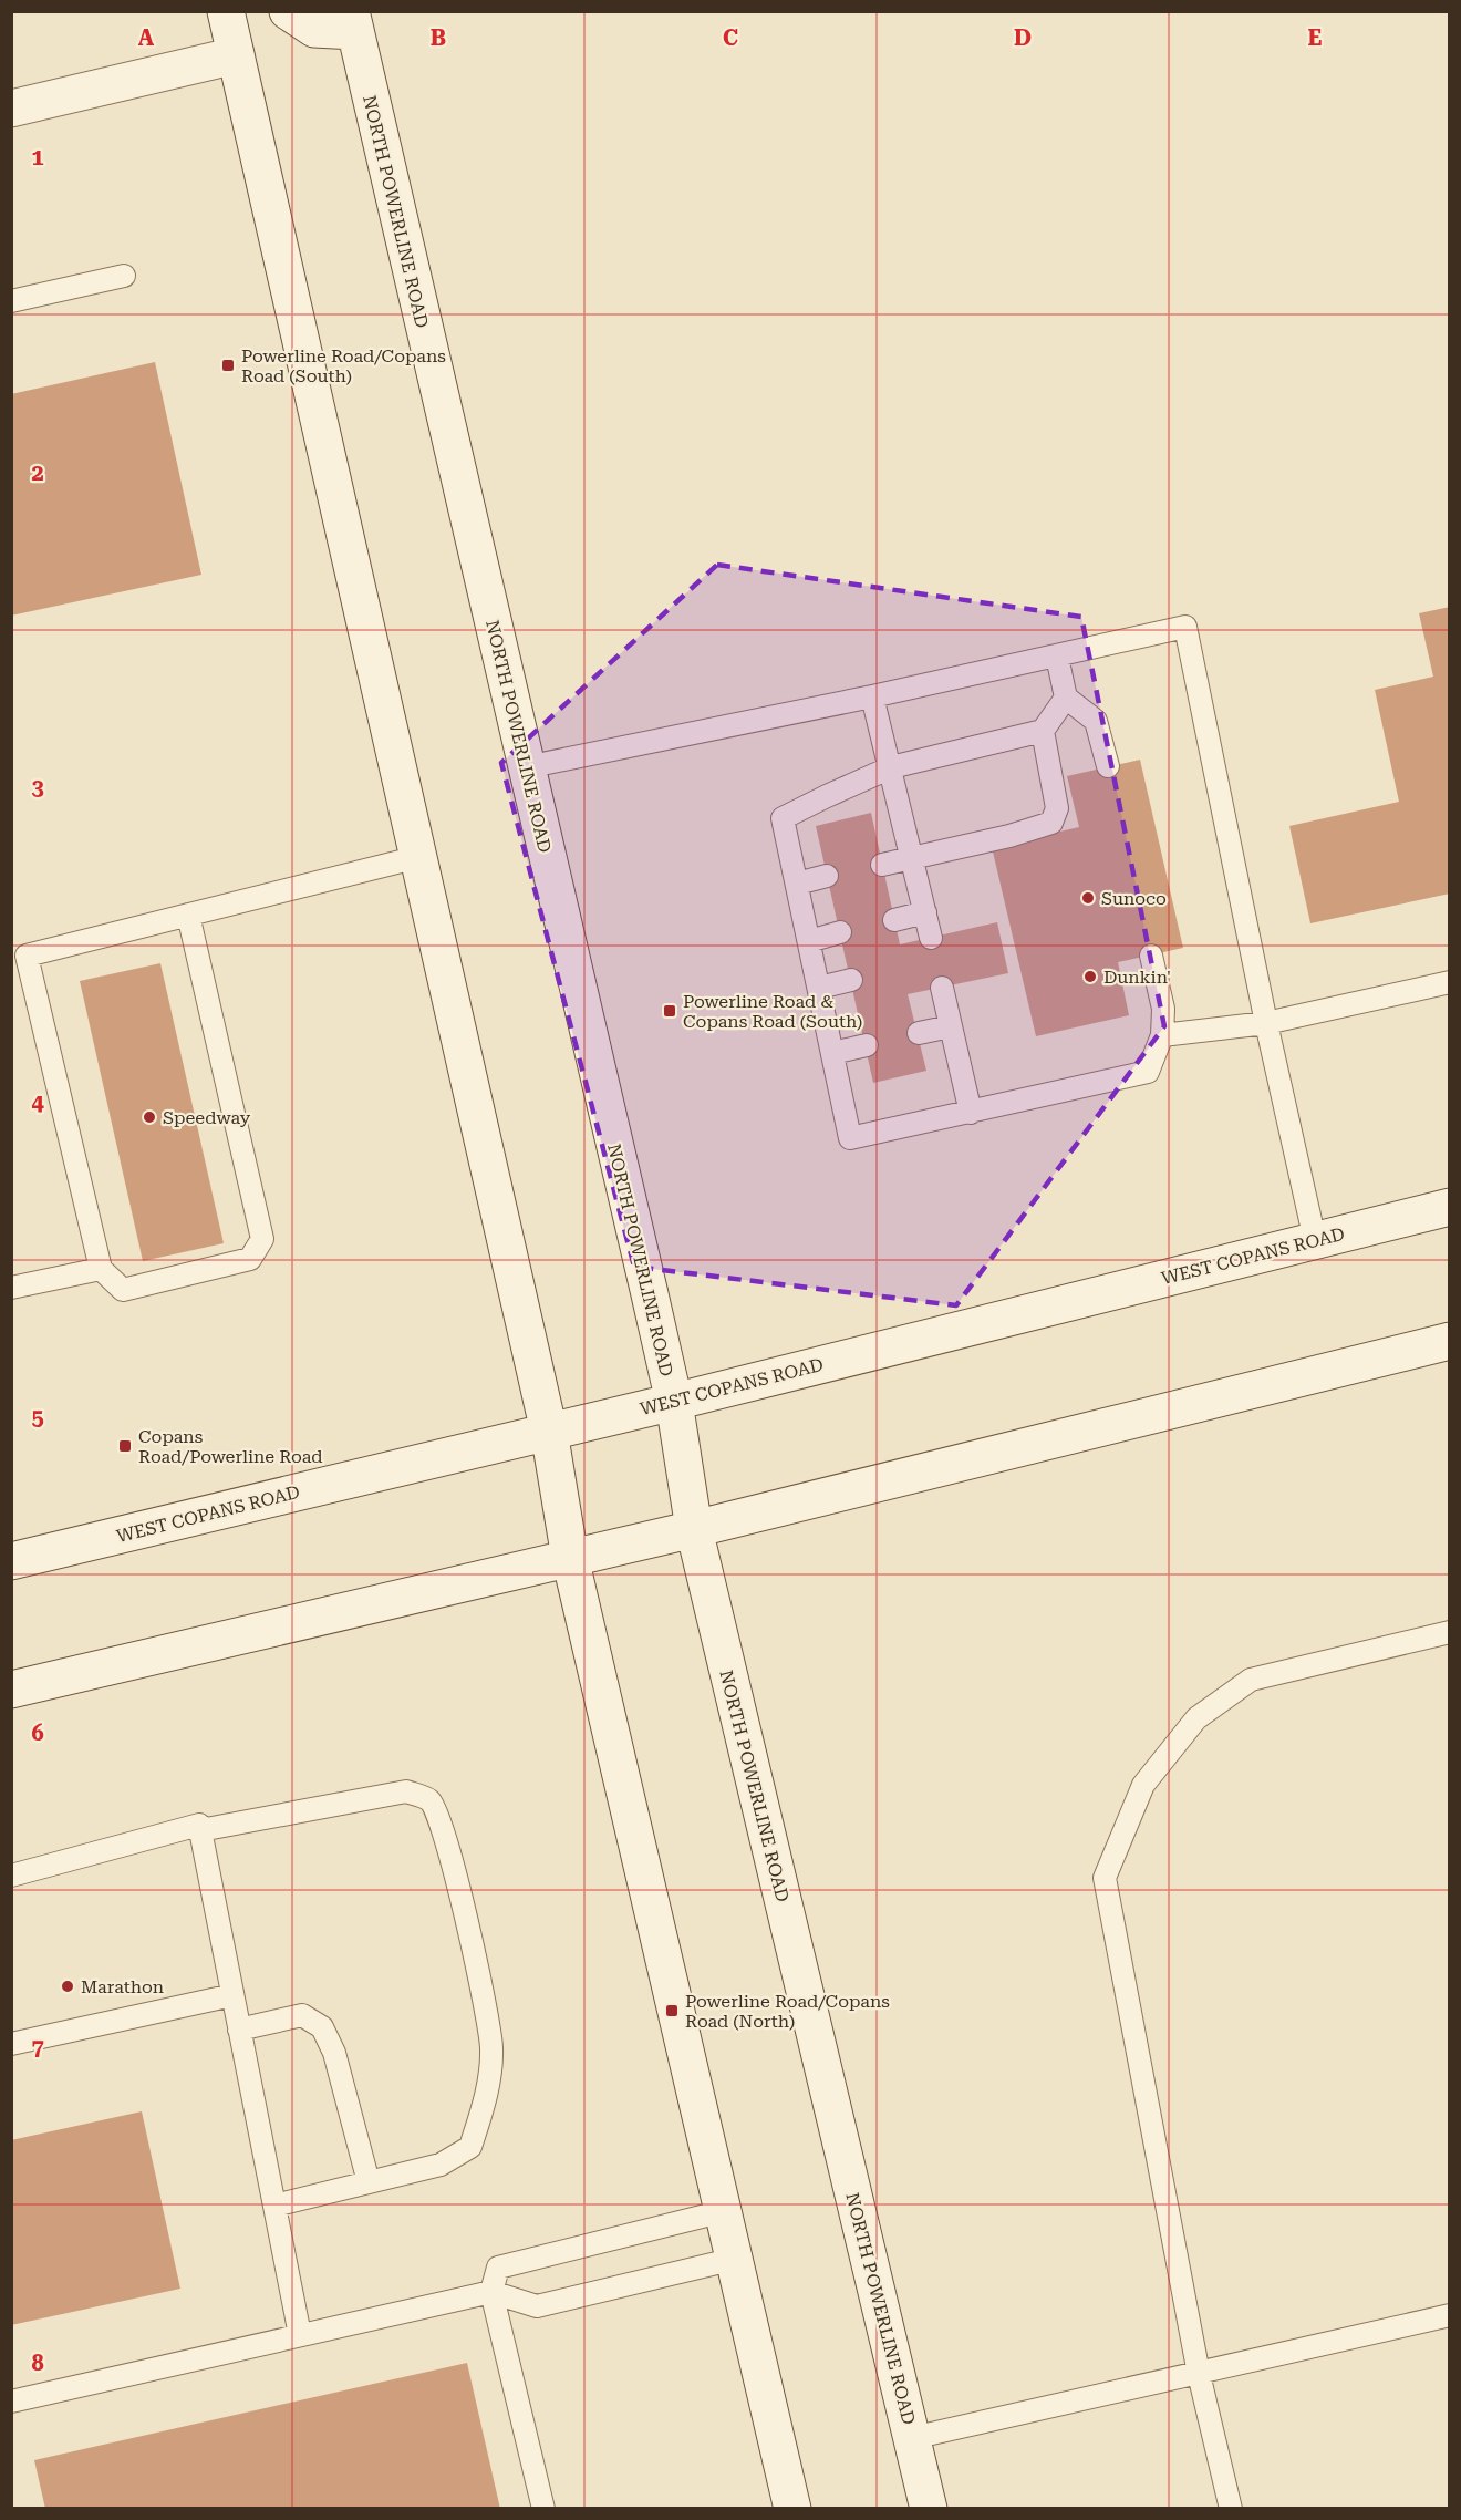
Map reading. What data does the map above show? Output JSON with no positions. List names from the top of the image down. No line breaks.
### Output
{"streets":{"main road":["NORTH POWERLINE ROAD","WEST COPANS ROAD"]},"crossings":[["NORTH POWERLINE ROAD","WEST COPANS ROAD"]],"places":{"transit":["Powerline Road/Copans Road (South)","Powerline Road & Copans Road (South)","Copans Road/Powerline Road","Powerline Road/Copans Road (North)"],"other":["Sunoco","Dunkin'","Speedway","Marathon"]},"grid":{"columns":["A","B","C","D","E"],"rows":["1","2","3","4","5","6","7","8"]}}
